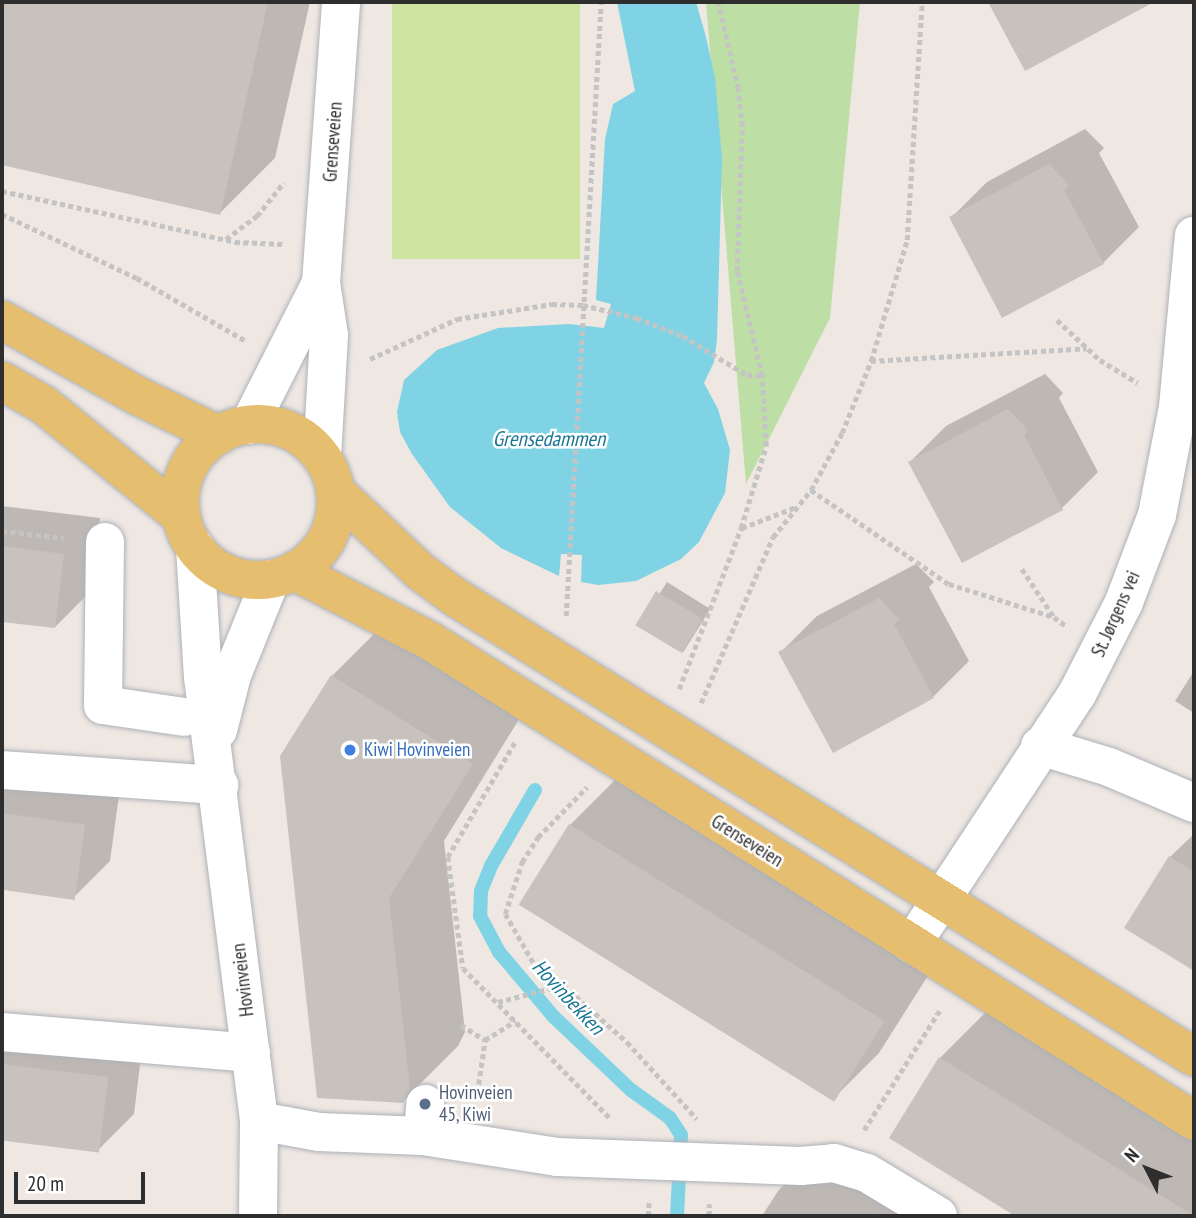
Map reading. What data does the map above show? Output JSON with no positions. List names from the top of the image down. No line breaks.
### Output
{"streets":{"main road":["Grenseveien"],"street":["St. Jørgens vei","Hovinveien"]},"crossings":[["Grenseveien","St. Jørgens vei"],["Grenseveien","Hovinveien"]],"water":["Grensedammen","Hovinbekken"],"places":["Kiwi Hovinveien","Hovinveien 45, Kiwi"],"scale_bar":"20 m","north":"top left"}
